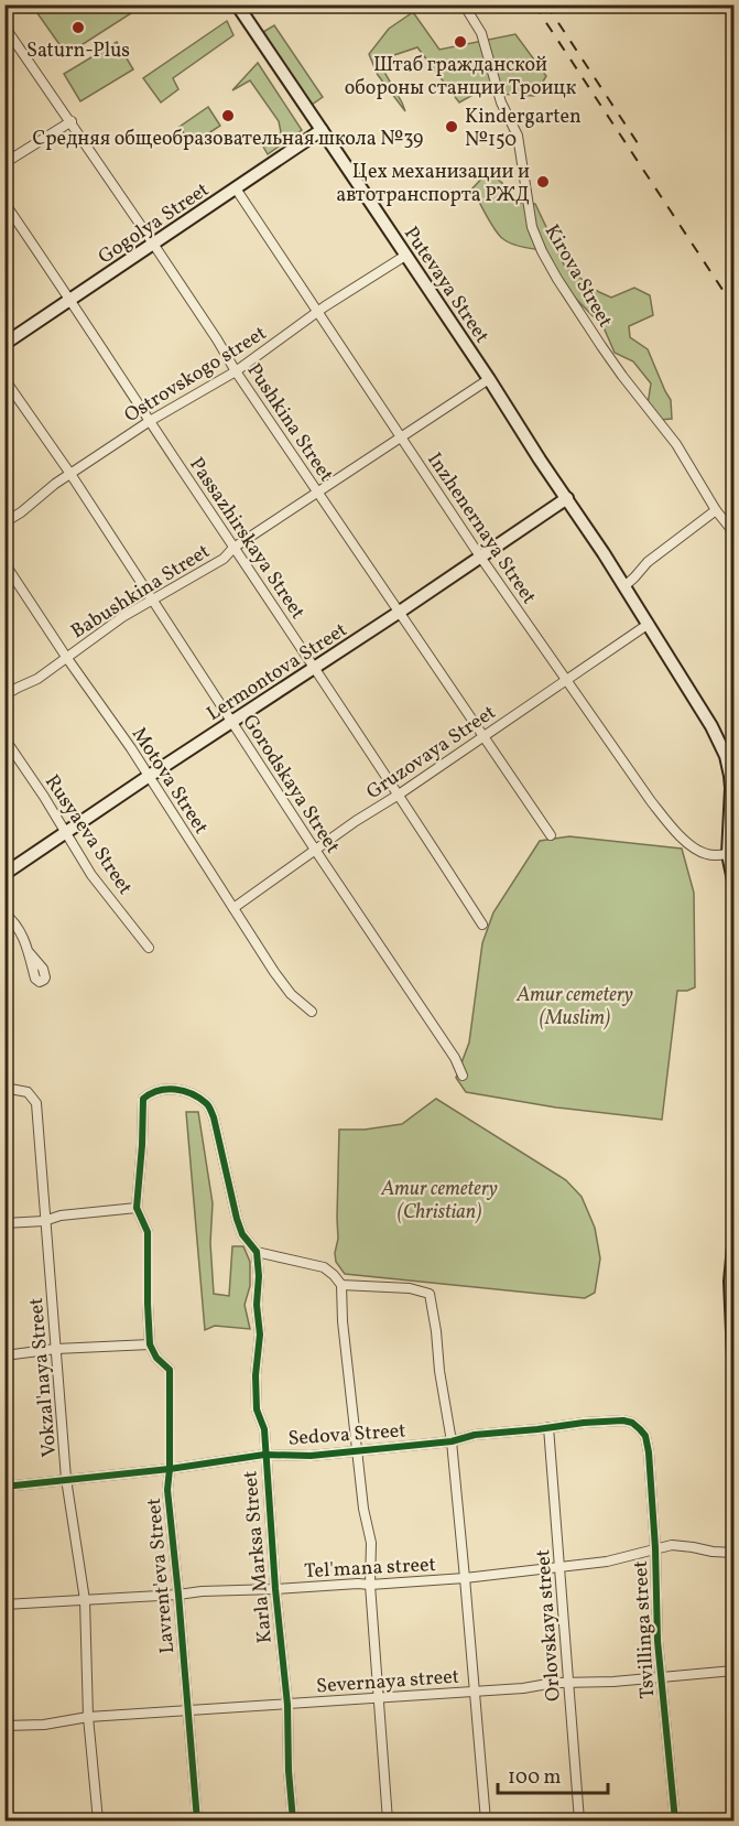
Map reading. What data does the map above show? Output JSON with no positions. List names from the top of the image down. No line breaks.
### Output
{"streets":{"street":["Gogolya Street","Kirova Street","Putevaya Street","Ostrovskogo street","Pushkina Street","Inzhenernaya Street","Passazhirskaya Street","Babushkina Street","Lermontova Street","Gruzovaya Street","Motova Street","Gorodskaya Street","Rusyaeva Street","Vokzal'naya Street","Sedova Street","Karla Marksa Street","Tel'mana street","Lavrent'eva Street","Orlovskaya street","Tsvillinga street","Severnaya street"]},"crossings":[["Gogolya Street","Putevaya Street"],["Gogolya Street","Pushkina Street"],["Gogolya Street","Inzhenernaya Street"],["Gogolya Street","Passazhirskaya Street"],["Putevaya Street","Ostrovskogo street"],["Putevaya Street","Inzhenernaya Street"],["Putevaya Street","Babushkina Street"],["Putevaya Street","Lermontova Street"],["Putevaya Street","Gruzovaya Street"],["Ostrovskogo street","Pushkina Street"],["Ostrovskogo street","Inzhenernaya Street"],["Ostrovskogo street","Passazhirskaya Street"],["Ostrovskogo street","Gorodskaya Street"],["Pushkina Street","Babushkina Street"],["Pushkina Street","Lermontova Street"],["Pushkina Street","Gruzovaya Street"],["Inzhenernaya Street","Babushkina Street"],["Inzhenernaya Street","Lermontova Street"],["Inzhenernaya Street","Gruzovaya Street"],["Passazhirskaya Street","Babushkina Street"],["Passazhirskaya Street","Lermontova Street"],["Passazhirskaya Street","Gruzovaya Street"],["Babushkina Street","Motova Street"],["Babushkina Street","Gorodskaya Street"],["Lermontova Street","Motova Street"],["Lermontova Street","Gorodskaya Street"],["Lermontova Street","Rusyaeva Street"],["Gruzovaya Street","Motova Street"],["Gruzovaya Street","Gorodskaya Street"],["Vokzal'naya Street","Sedova Street"],["Vokzal'naya Street","Tel'mana street"],["Vokzal'naya Street","Severnaya street"],["Sedova Street","Karla Marksa Street"],["Sedova Street","Lavrent'eva Street"],["Sedova Street","Orlovskaya street"],["Sedova Street","Tsvillinga street"],["Karla Marksa Street","Tel'mana street"],["Karla Marksa Street","Severnaya street"],["Tel'mana street","Lavrent'eva Street"],["Tel'mana street","Orlovskaya street"],["Tel'mana street","Tsvillinga street"],["Lavrent'eva Street","Severnaya street"],["Orlovskaya street","Severnaya street"],["Tsvillinga street","Severnaya street"]],"parks":["Amur cemetery (Muslim)","Amur cemetery (Christian)"],"places":["Saturn-Plus","Штаб гражданской обороны станции Троицк","Средняя общеобразовательная школа №39","Kindergarten №150","Цех механизации и автотранспорта РЖД"],"scale_bar":"100 m"}
